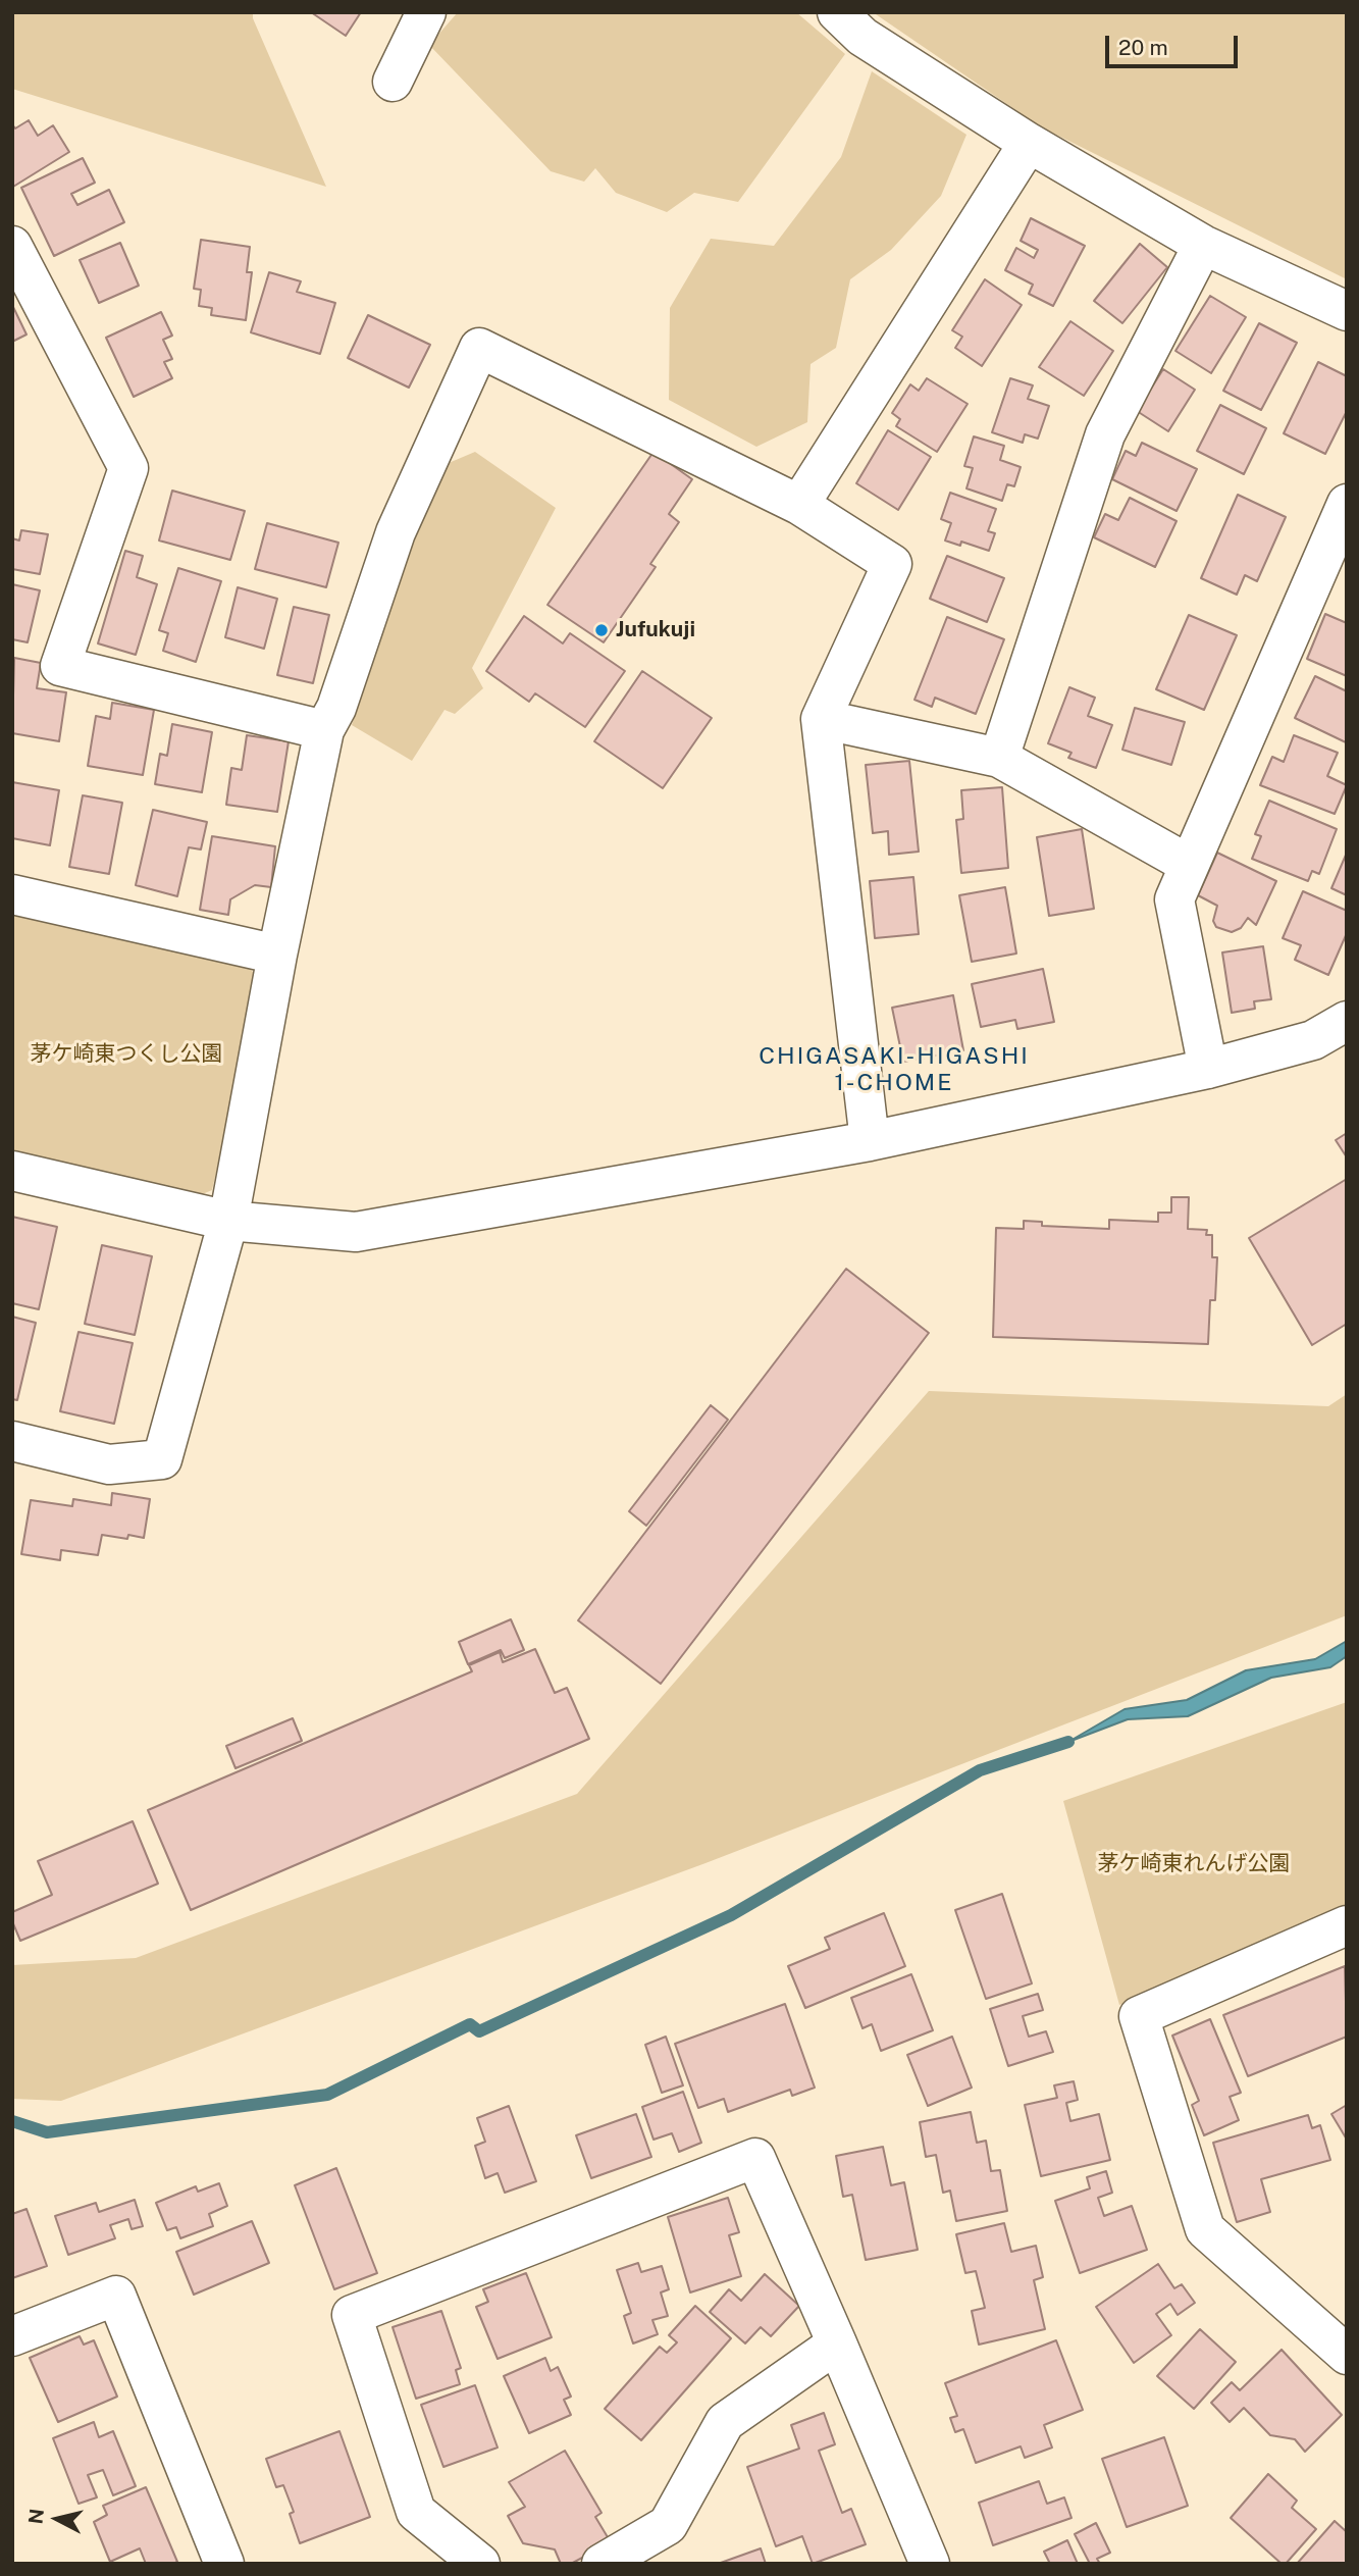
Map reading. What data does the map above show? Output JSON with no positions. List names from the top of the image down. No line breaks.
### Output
{"districts":["CHIGASAKI-HIGASHI 1-CHOME"],"parks":["茅ケ崎東つくし公園","茅ケ崎東れんげ公園"],"places":["Jufukuji"],"scale_bar":"20 m","north":"left"}
